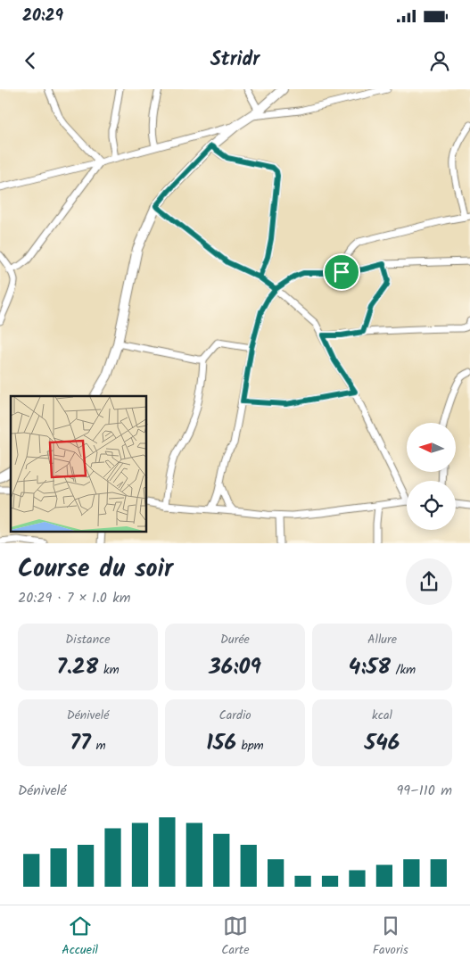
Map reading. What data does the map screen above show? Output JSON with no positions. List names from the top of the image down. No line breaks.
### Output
{"north":"left","page":{"status":"20:29","header":"Stridr","heading":["Course du soir","20:29 · 7 × 1.0 km"],"stats":[["Distance","7.28 km"],["Durée","36:09"],["Allure","4:58 /km"],["Dénivelé","77 m"],["Cardio","156 bpm"],["kcal","546"]],"chart":["Dénivelé","99–110 m"],"tabs":["Accueil","Carte","Favoris"]}}
